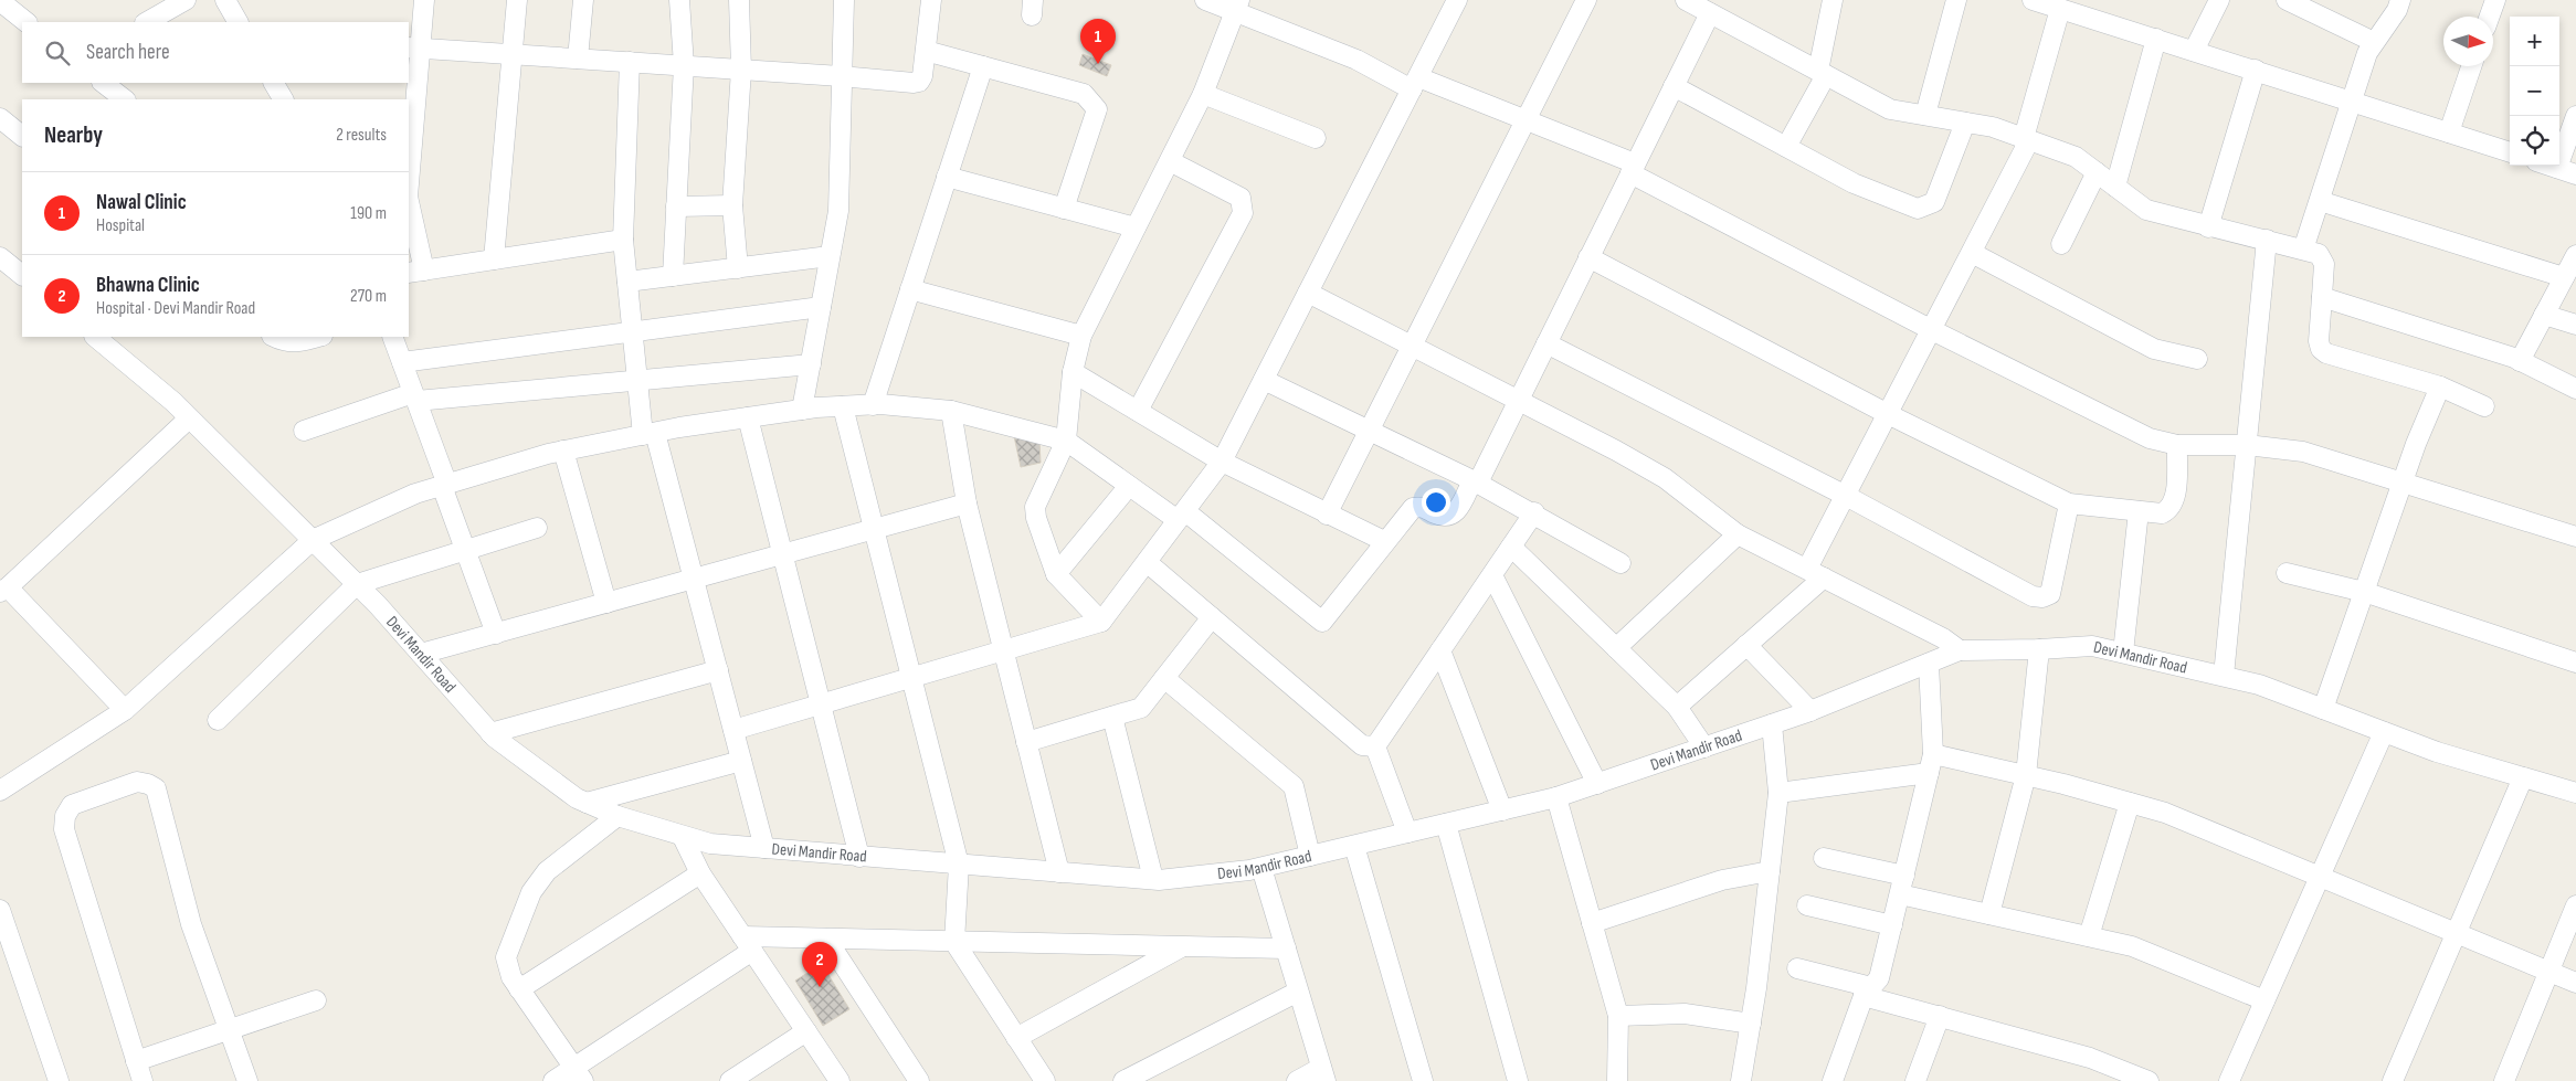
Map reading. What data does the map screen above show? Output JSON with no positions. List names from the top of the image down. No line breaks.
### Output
{"streets":{"street":["Devi Mandir Road"]},"north":"right","page":{"map_buttons":["+","−"],"pins":["1","2"],"search":"Search here","heading":["Nearby","2 results"],"list":[{"mark":"1","name":"Nawal Clinic","note":"Hospital","value":"190 m"},{"mark":"2","name":"Bhawna Clinic","note":"Hospital · Devi Mandir Road","value":"270 m"}]}}
